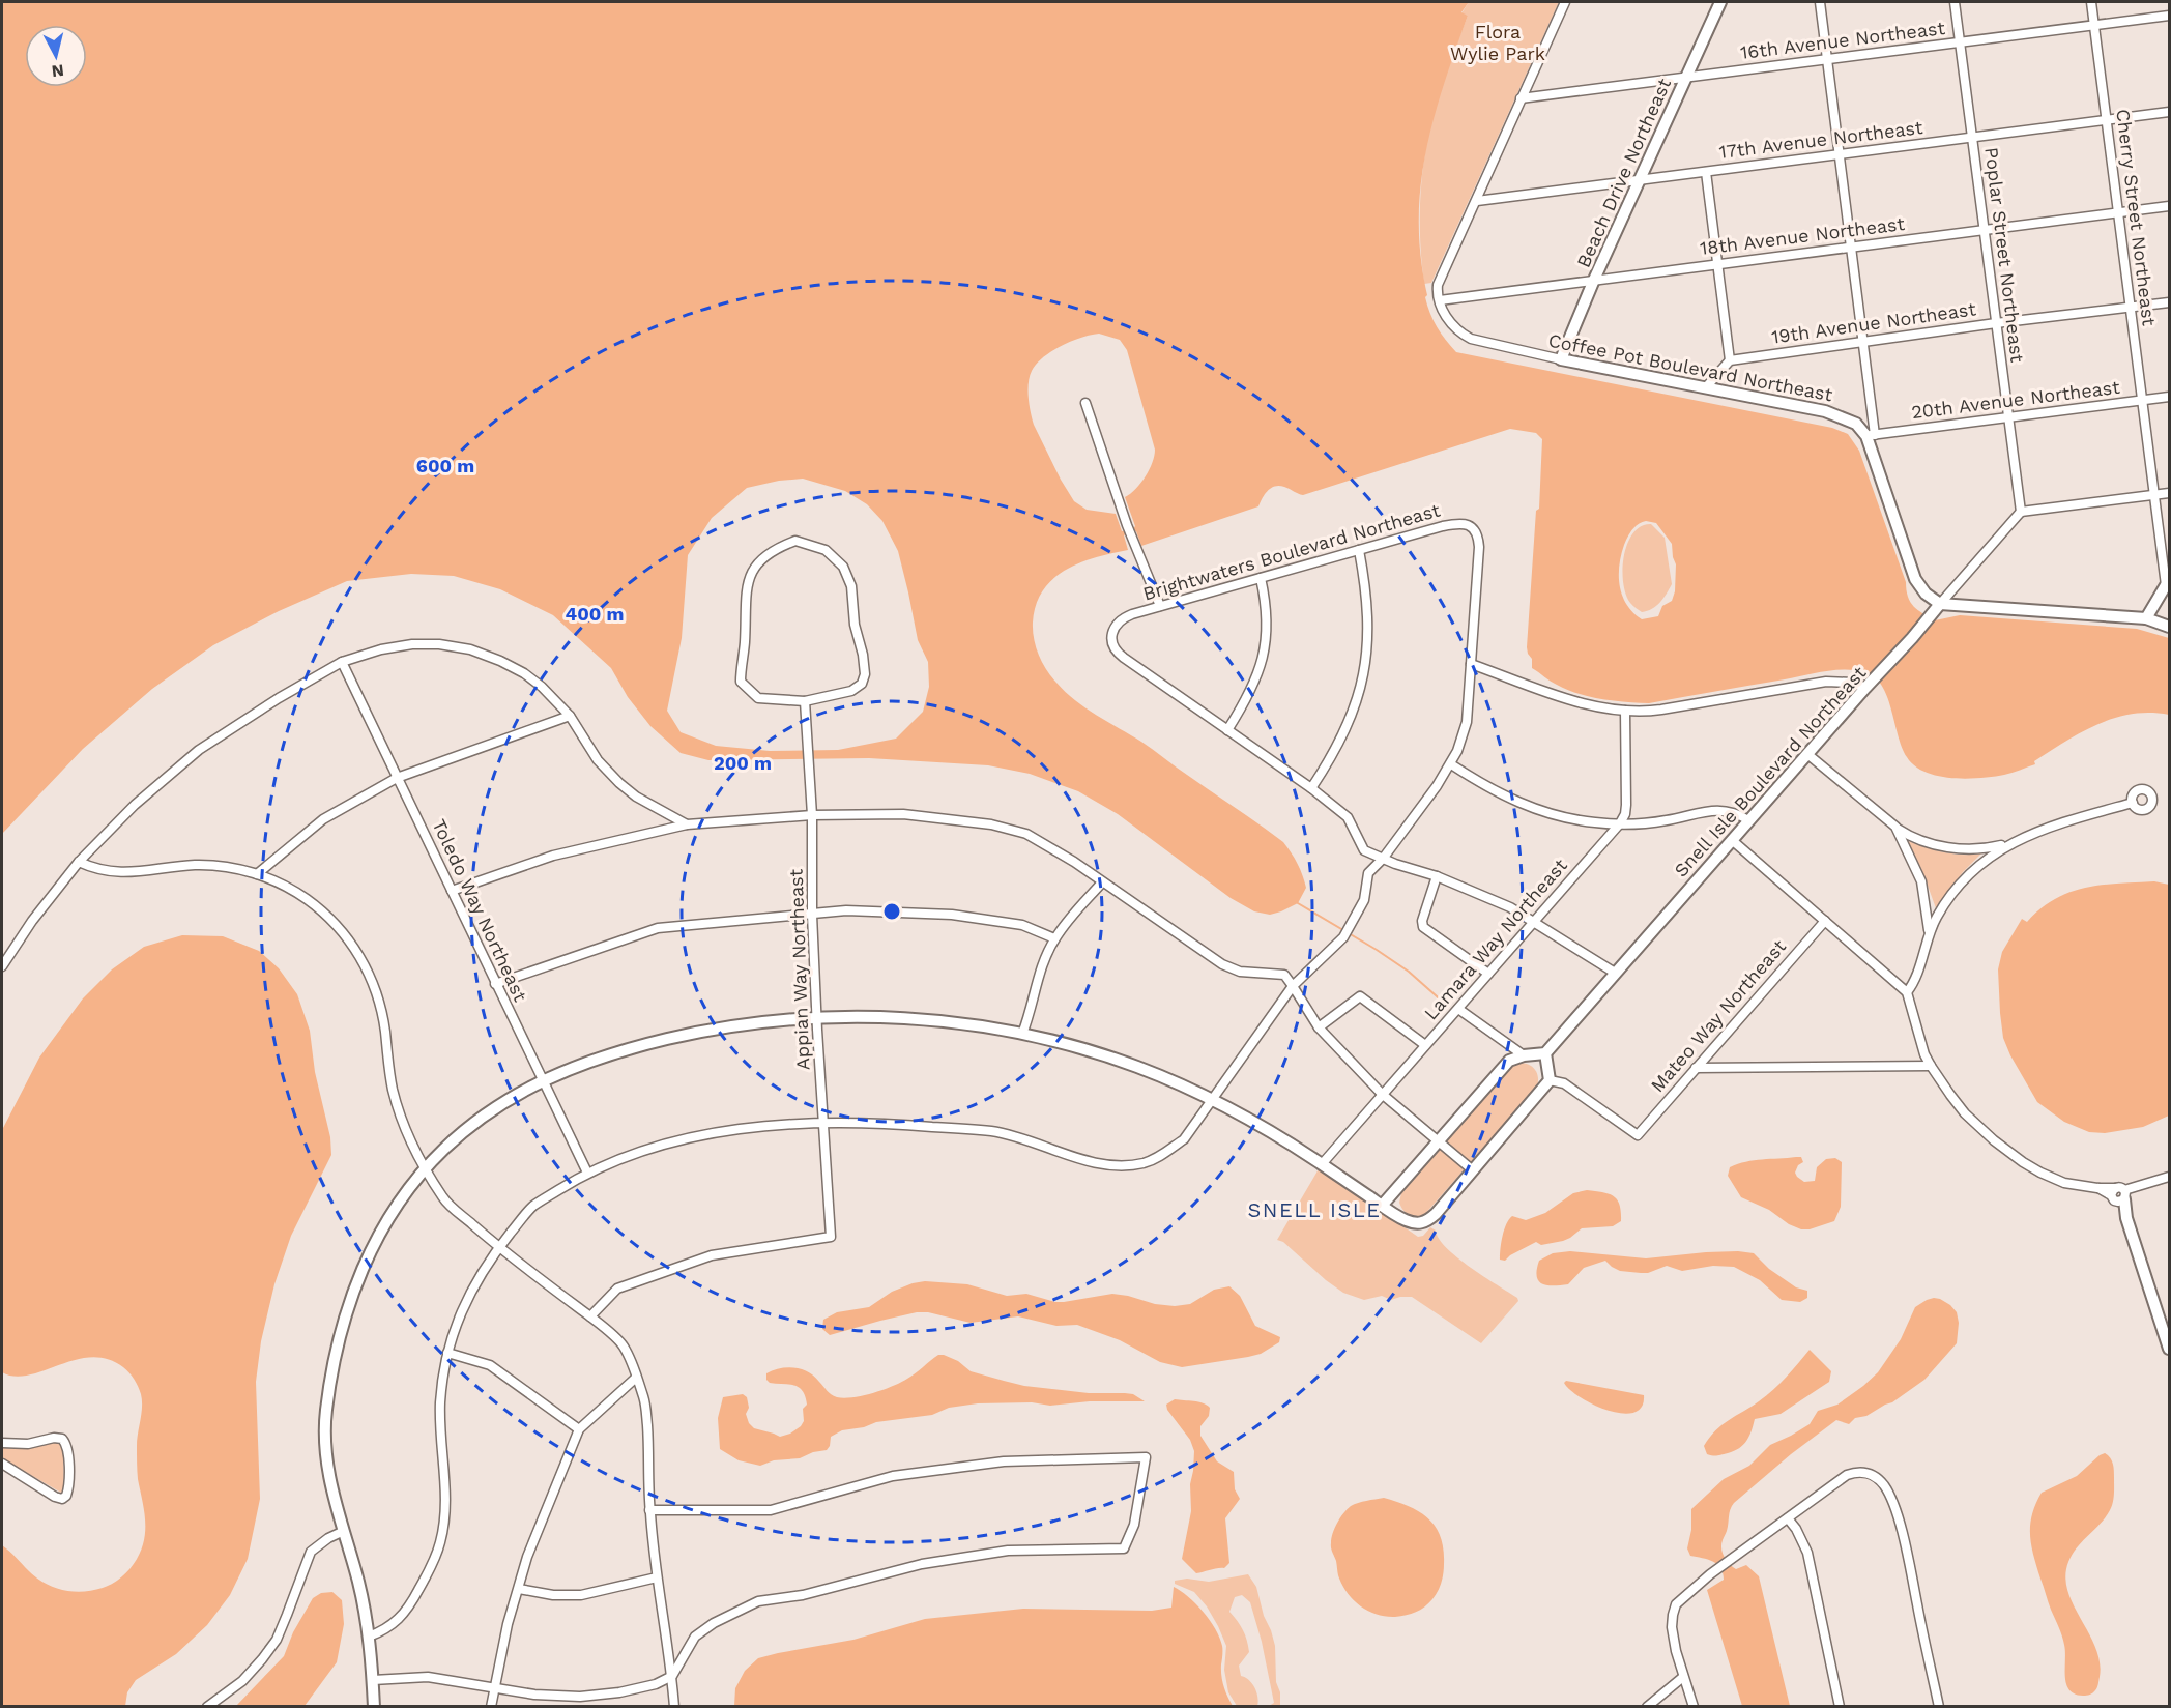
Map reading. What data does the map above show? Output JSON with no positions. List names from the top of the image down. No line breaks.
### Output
{"streets":{"street":["16th Avenue Northeast","17th Avenue Northeast","Beach Drive Northeast","Cherry Street Northeast","18th Avenue Northeast","Poplar Street Northeast","19th Avenue Northeast","Coffee Pot Boulevard Northeast","20th Avenue Northeast","Brightwaters Boulevard Northeast","Snell Isle Boulevard Northeast","Toledo Way Northeast","Lamara Way Northeast","Appian Way Northeast","Mateo Way Northeast"]},"crossings":[["16th Avenue Northeast","Beach Drive Northeast"],["16th Avenue Northeast","Cherry Street Northeast"],["16th Avenue Northeast","Poplar Street Northeast"],["17th Avenue Northeast","Beach Drive Northeast"],["17th Avenue Northeast","Cherry Street Northeast"],["17th Avenue Northeast","Poplar Street Northeast"],["Beach Drive Northeast","18th Avenue Northeast"],["Beach Drive Northeast","Coffee Pot Boulevard Northeast"],["Cherry Street Northeast","18th Avenue Northeast"],["Cherry Street Northeast","19th Avenue Northeast"],["Cherry Street Northeast","20th Avenue Northeast"],["18th Avenue Northeast","Poplar Street Northeast"],["18th Avenue Northeast","Coffee Pot Boulevard Northeast"],["Poplar Street Northeast","19th Avenue Northeast"],["Poplar Street Northeast","20th Avenue Northeast"],["Poplar Street Northeast","Snell Isle Boulevard Northeast"],["Coffee Pot Boulevard Northeast","20th Avenue Northeast"],["Brightwaters Boulevard Northeast","Toledo Way Northeast"],["Brightwaters Boulevard Northeast","Appian Way Northeast"]],"districts":["SNELL ISLE"],"parks":["Flora Wylie Park"],"north":"bottom","rings":["600 m","400 m","200 m"]}
